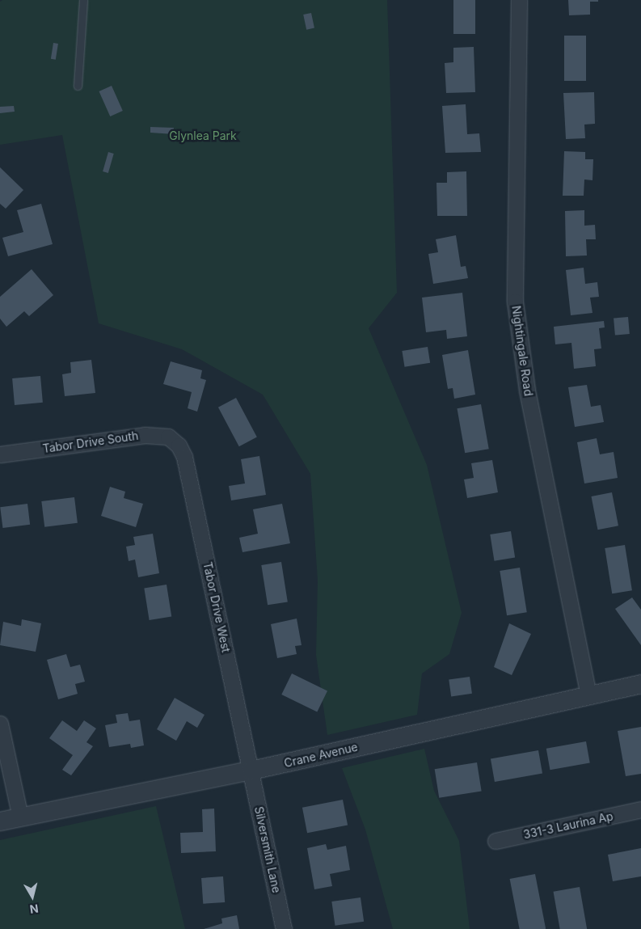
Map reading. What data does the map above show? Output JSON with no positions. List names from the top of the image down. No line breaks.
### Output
{"streets":{"street":["Nightingale Road","Tabor Drive South","Tabor Drive West","Crane Avenue","331-3 Laurina Ap","Silversmith Lane"]},"crossings":[["Nightingale Road","Crane Avenue"],["Tabor Drive South","Tabor Drive West"],["Tabor Drive West","Crane Avenue"],["Tabor Drive West","Silversmith Lane"],["Crane Avenue","Silversmith Lane"]],"parks":["Glynlea Park"],"north":"bottom"}
